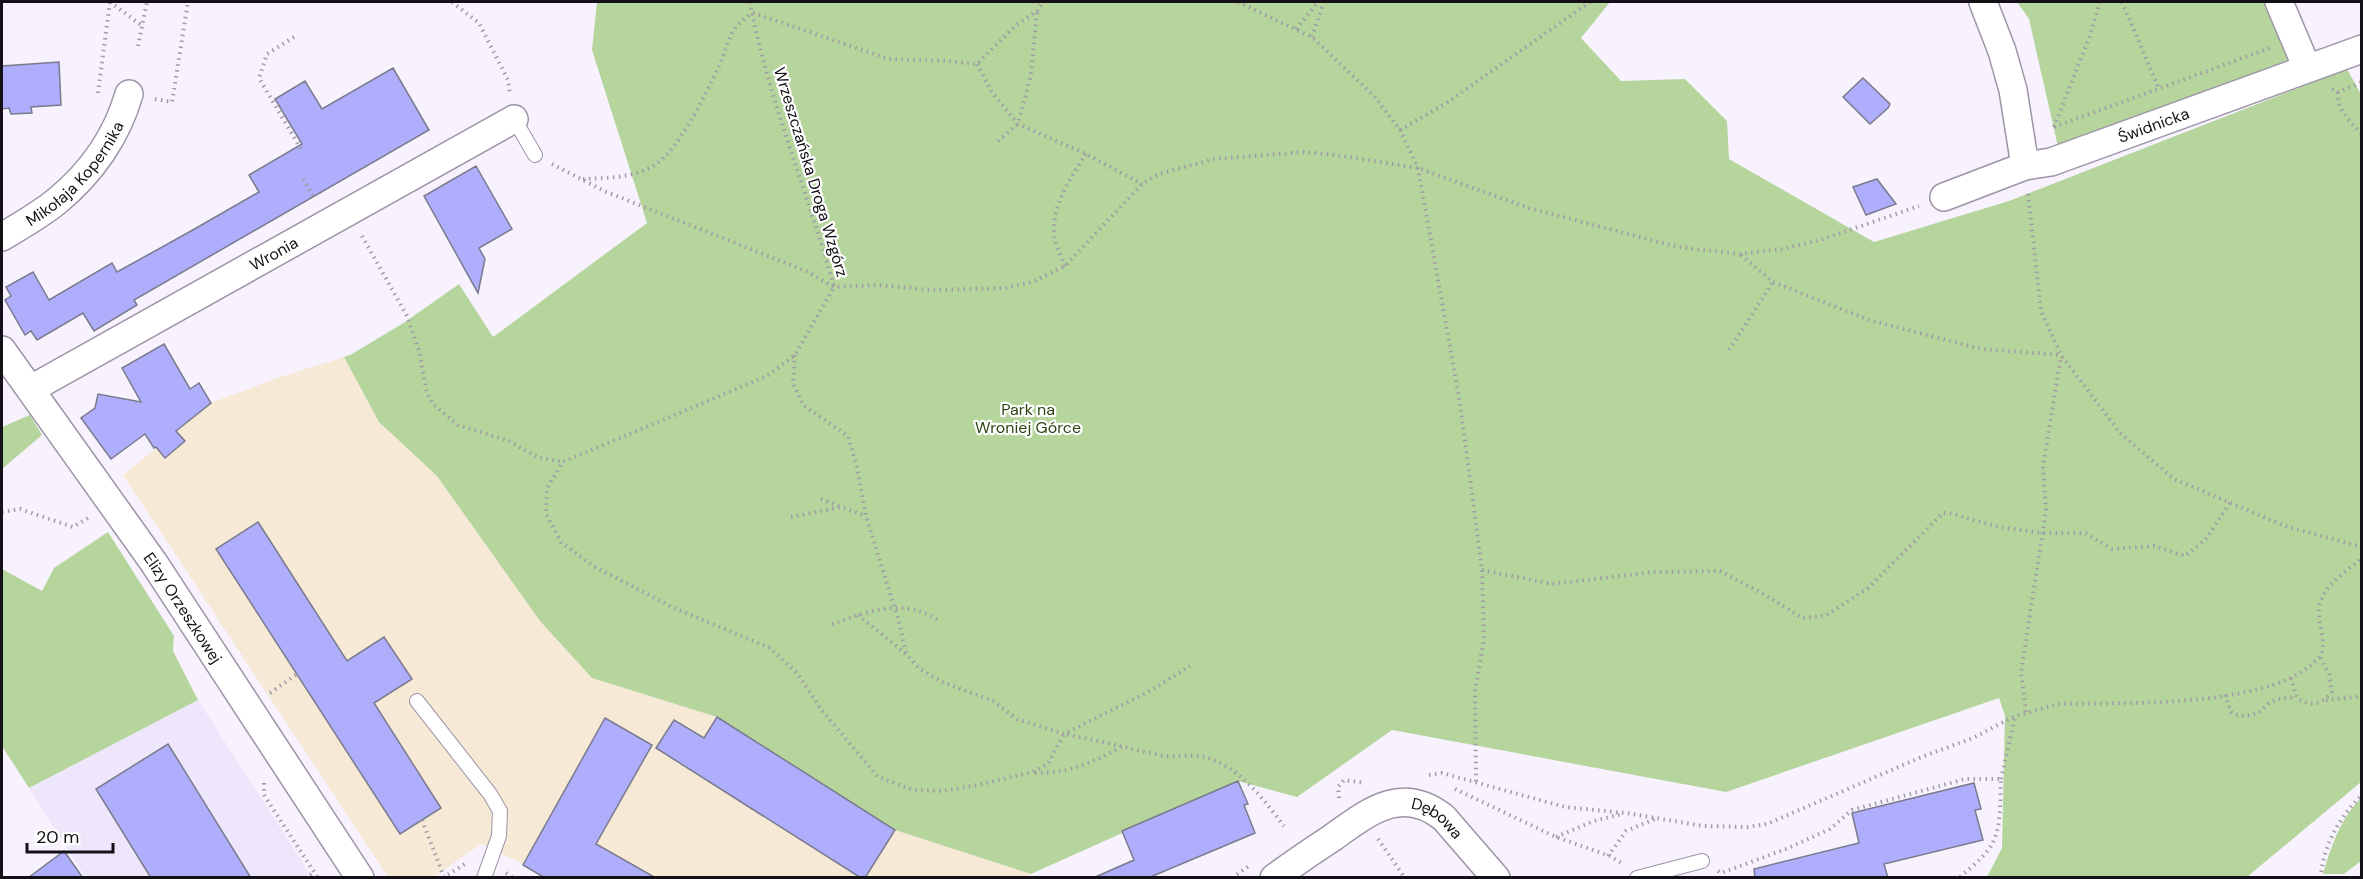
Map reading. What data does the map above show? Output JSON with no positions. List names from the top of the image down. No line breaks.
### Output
{"streets":{"street":["Świdnicka","Mikołaja Kopernika","Wronia","Elizy Orzeszkowej","Dębowa"],"path":["Wrzeszczańska Droga Wzgórz"]},"crossings":[["Wronia","Elizy Orzeszkowej"]],"parks":["Park na Wroniej Górce"],"scale_bar":"20 m"}
